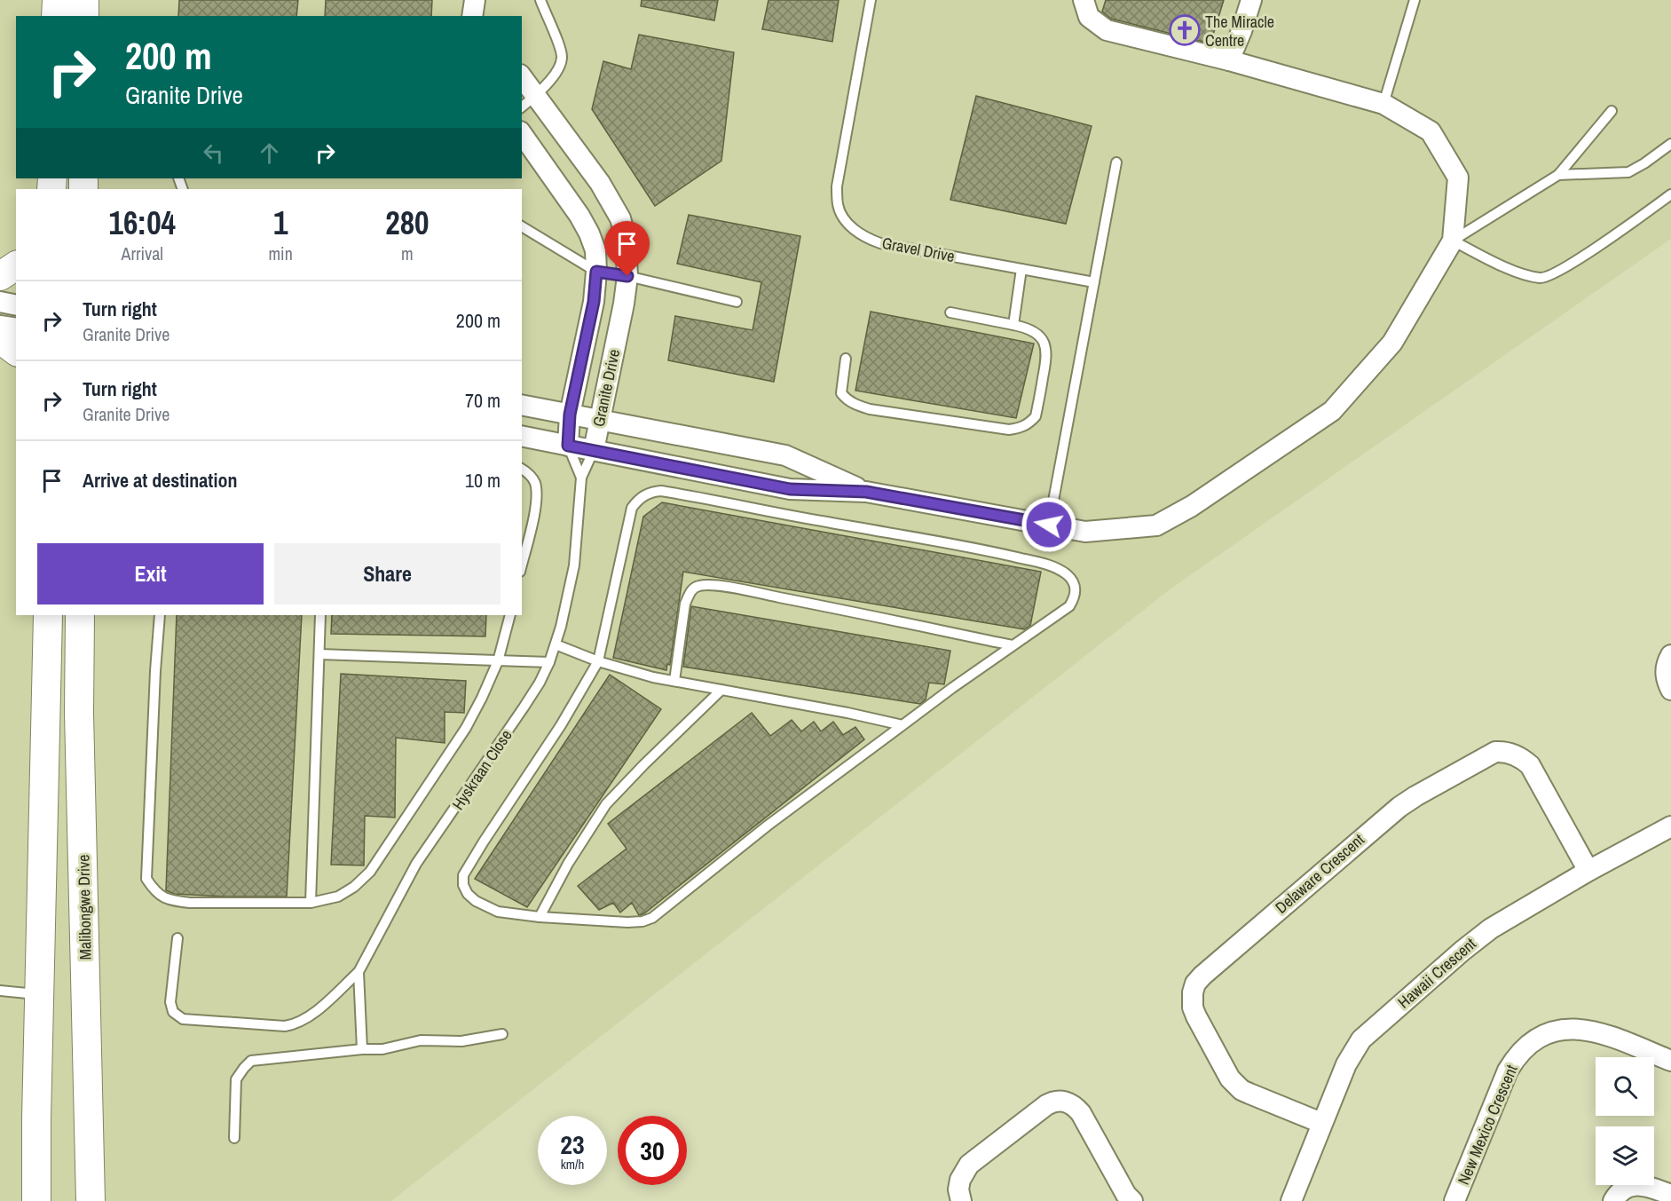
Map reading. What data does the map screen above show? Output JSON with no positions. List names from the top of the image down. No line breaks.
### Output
{"streets":{"main road":["Malibongwe Drive"],"street":["Granite Drive","Delaware Crescent","Hawaii Crescent","New Mexico Crescent"],"lane":["Gravel Drive","Hyskraan Close"]},"crossings":[["Granite Drive","Hyskraan Close"],["Delaware Crescent","Hawaii Crescent"]],"places":{"church":["The Miracle Centre"]},"page":{"turn":["200 m","Granite Drive"],"eta":["16:04","Arrival","1","min","280","m"],"list":[{"name":"Turn right","note":"Granite Drive","value":"200 m"},{"name":"Turn right","note":"Granite Drive","value":"70 m"},{"name":"Arrive at destination","value":"10 m"}],"buttons":["Exit","Share"],"speed":"23 km/h","limit":"30"}}
